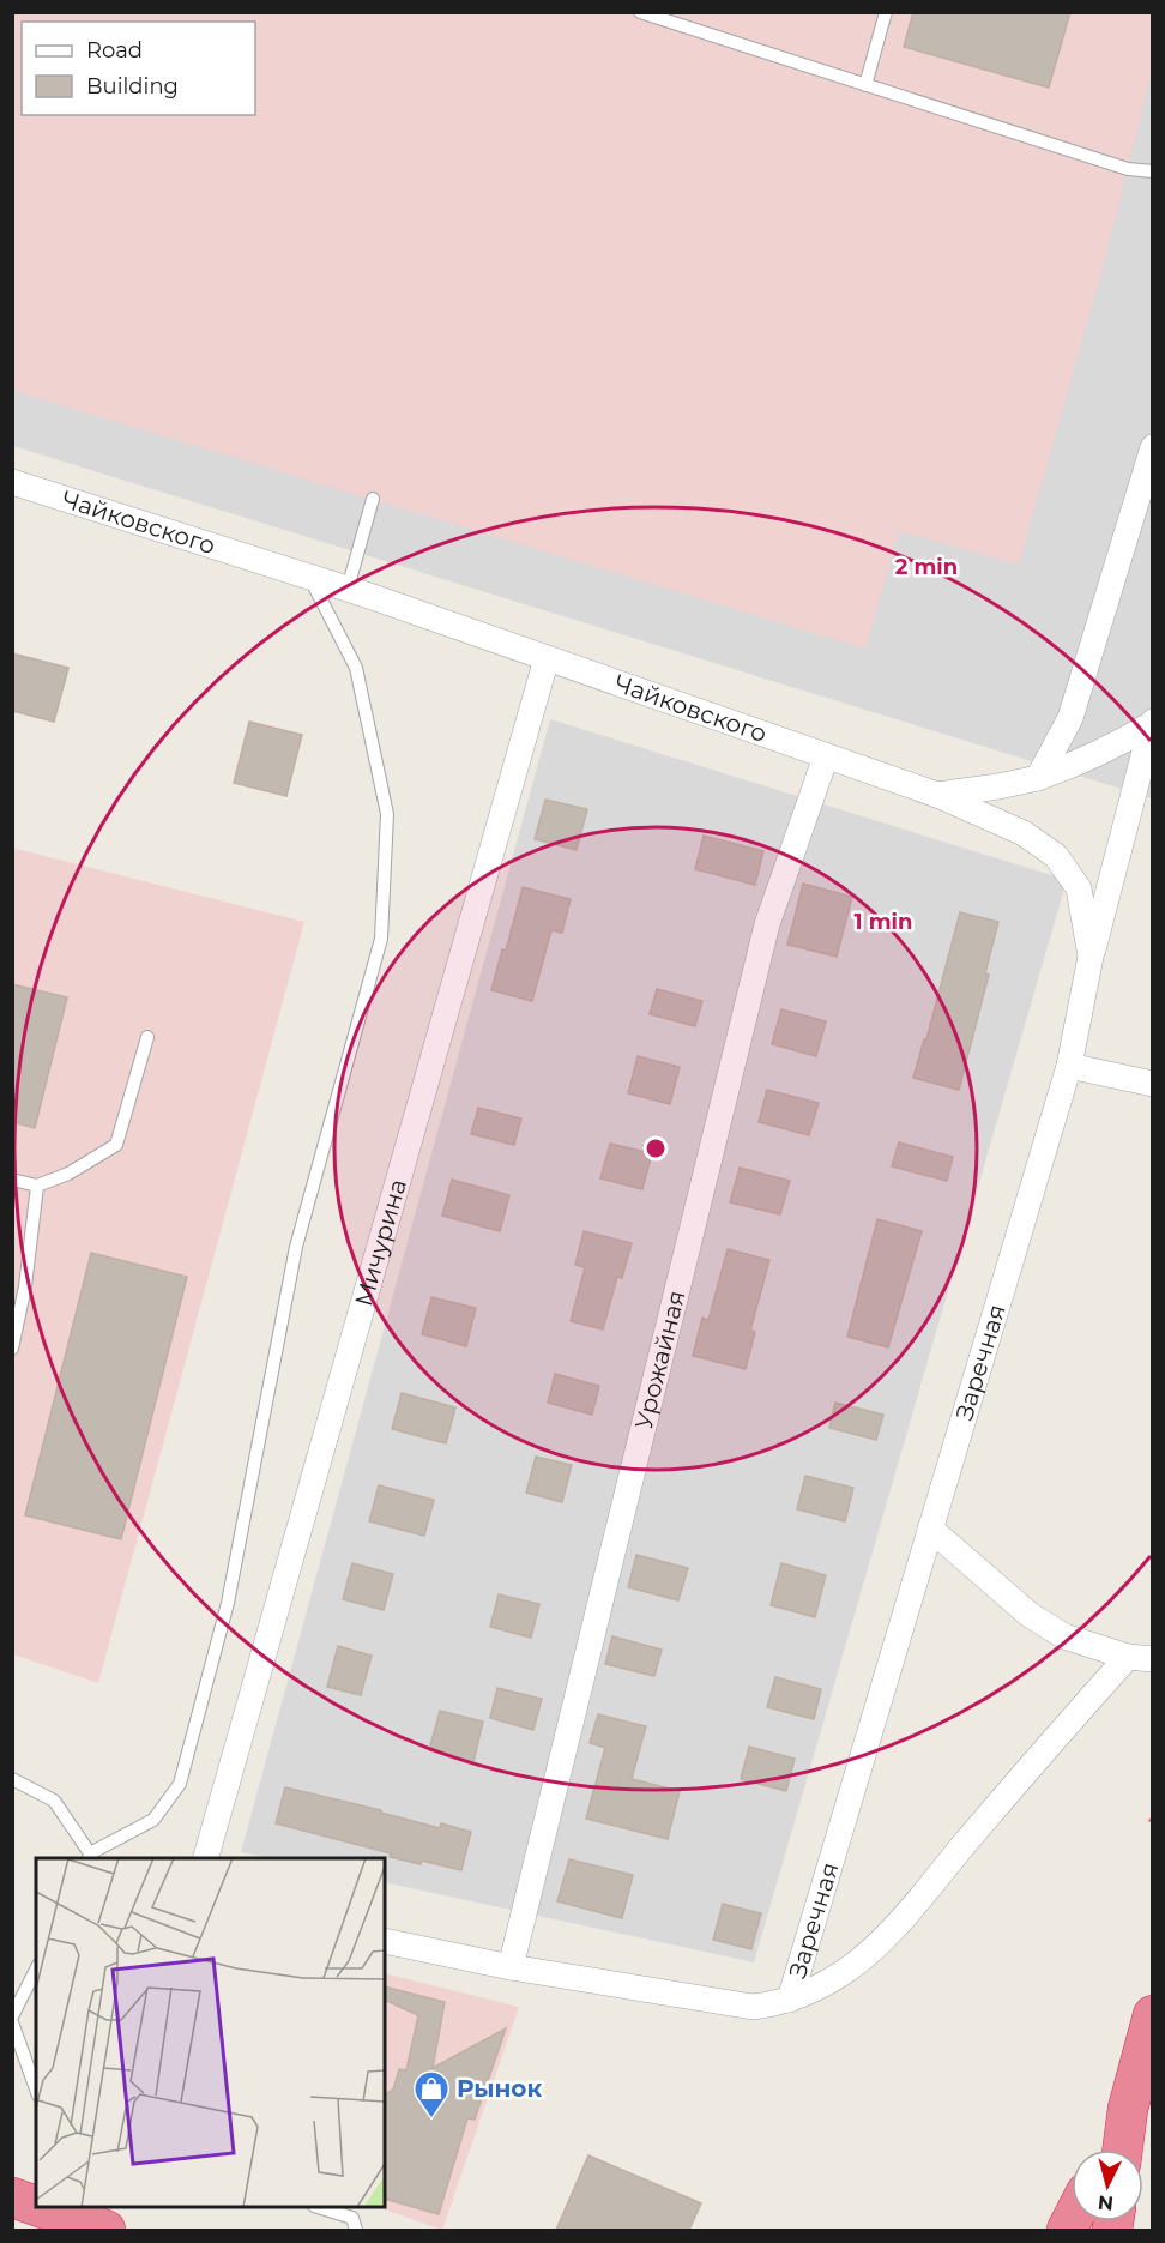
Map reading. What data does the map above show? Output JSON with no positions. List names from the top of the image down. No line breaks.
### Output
{"streets":{"street":["Чайковского","Мичурина","Урожайная","Заречная"]},"crossings":[["Чайковского","Мичурина"],["Чайковского","Урожайная"],["Чайковского","Заречная"]],"places":{"shop":["Рынок"]},"legend":["Road","Building"],"north":"bottom","rings":["2 min","1 min"]}
